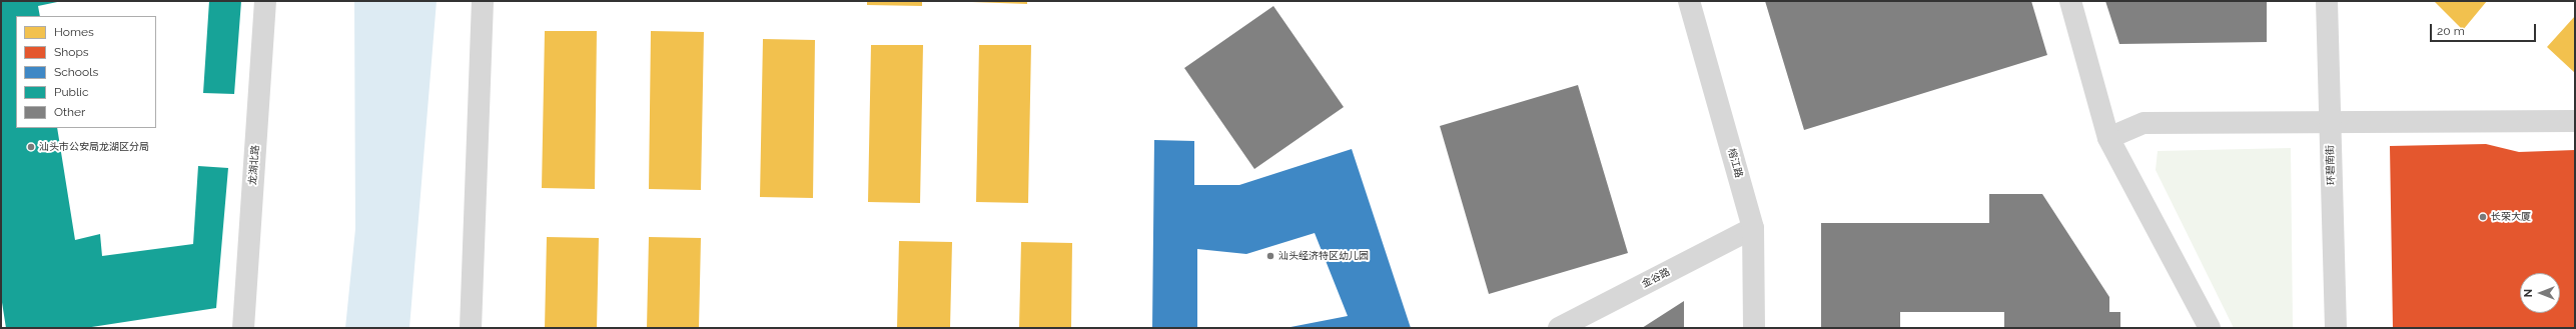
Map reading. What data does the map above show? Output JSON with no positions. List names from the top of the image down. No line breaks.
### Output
{"streets":{"street":["榕江路","龙湖北路","环碧南街","金谷路"]},"crossings":[["榕江路","金谷路"]],"places":["汕头市公安局龙湖区分局","长荣大厦","汕头经济特区幼儿园"],"legend":["Homes","Shops","Schools","Public","Other"],"scale_bar":"20 m","north":"left"}
